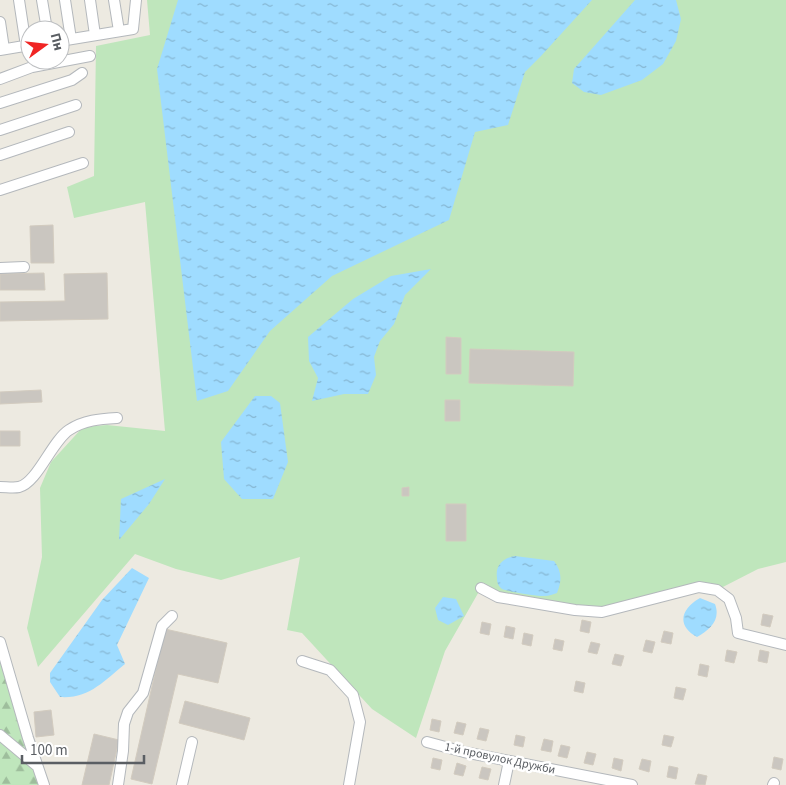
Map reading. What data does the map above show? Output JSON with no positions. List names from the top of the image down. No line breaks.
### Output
{"streets":{"street":["1-й провулок Дружби"]},"scale_bar":"100 m","north":"right"}
